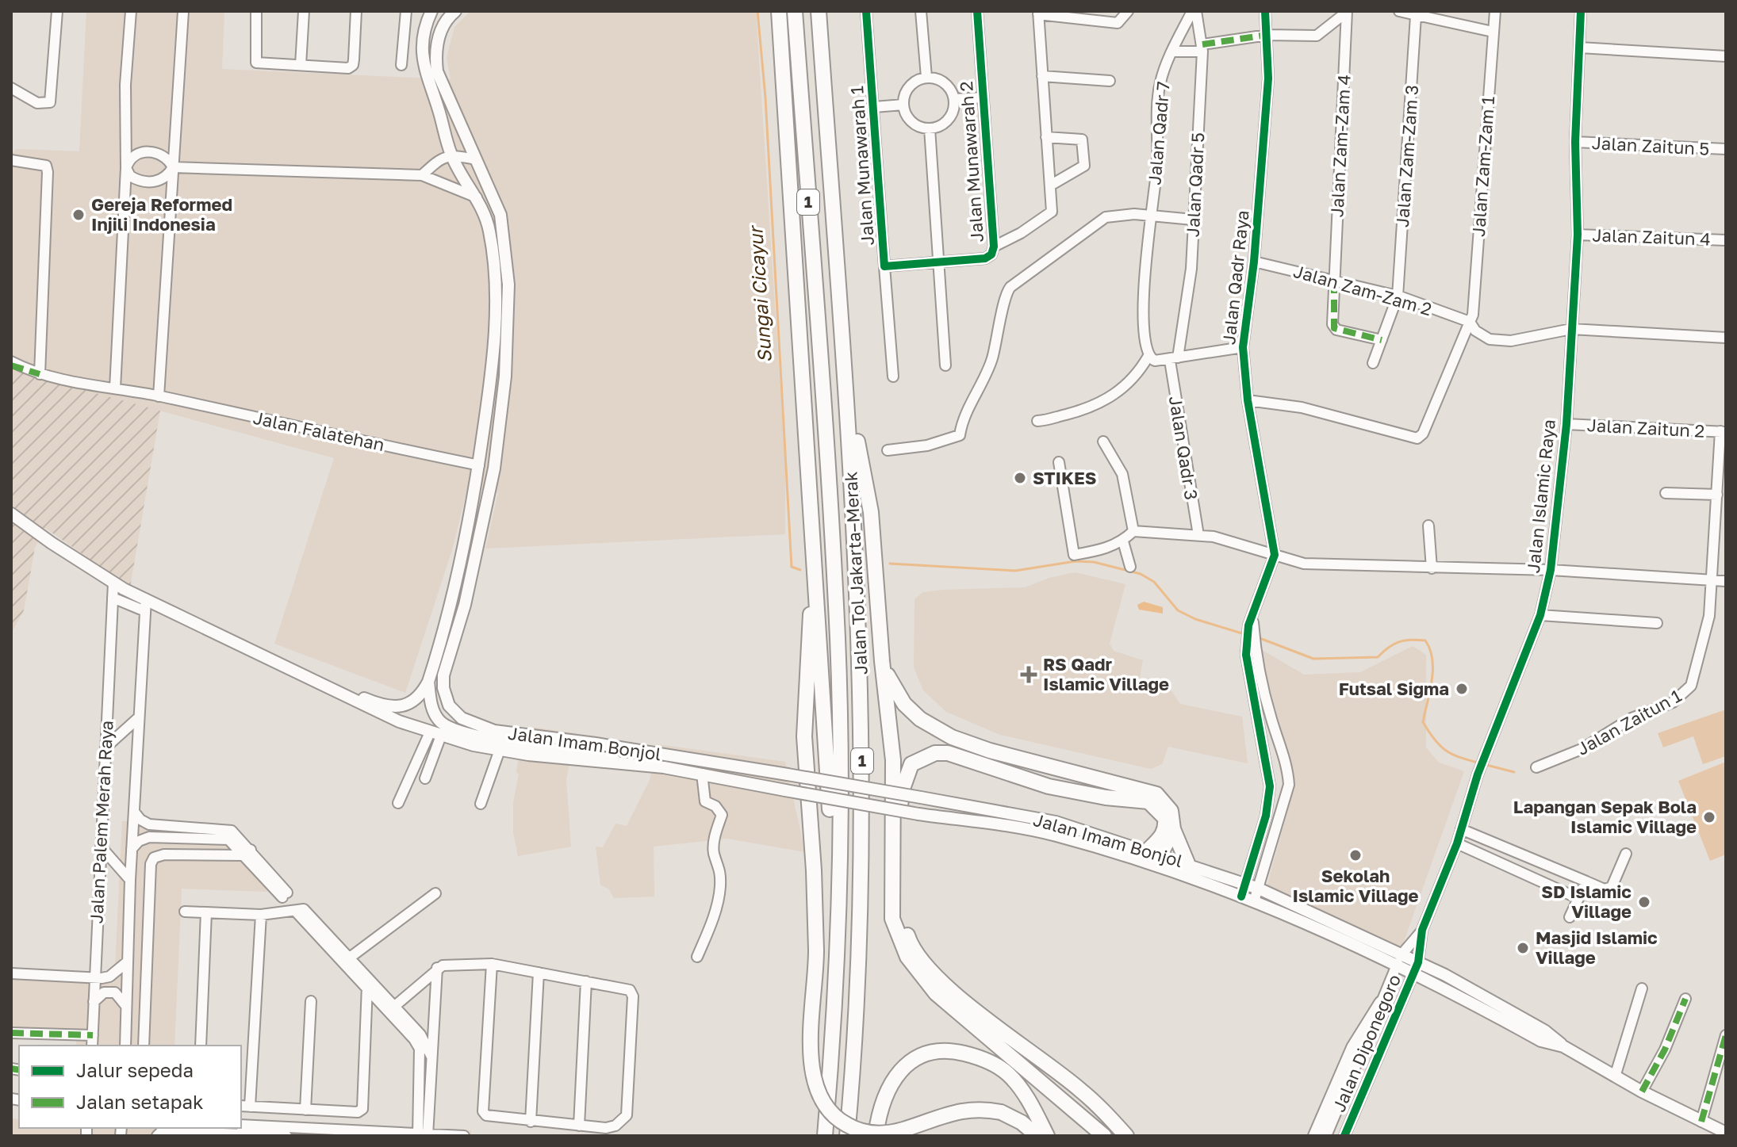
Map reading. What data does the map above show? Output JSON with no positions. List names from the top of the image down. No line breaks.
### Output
{"streets":{"highway":["1","Jalan Tol Jakarta–Merak"],"main road":["Jalan Imam Bonjol"],"street":["Jalan Qadr 7","Jalan Zam-Zam 4","Jalan Zaitun 5","Jalan Zam-Zam 3","Jalan Munawarah 2","Jalan Munawarah 1","Jalan Zam-Zam 1","Jalan Qadr 5","Jalan Zaitun 4","Jalan Qadr Raya","Jalan Zam-Zam 2","Jalan Zaitun 2","Jalan Falatehan","Jalan Qadr 3","Jalan Islamic Raya","Jalan Zaitun 1","Jalan Palem Merah Raya","Jalan Diponegoro"]},"crossings":[["Jalan Qadr 7","Jalan Qadr 5"],["Jalan Zam-Zam 4","Jalan Zam-Zam 3"],["Jalan Zam-Zam 4","Jalan Zam-Zam 2"],["Jalan Zaitun 5","Jalan Islamic Raya"],["Jalan Zam-Zam 3","Jalan Zam-Zam 2"],["Jalan Munawarah 2","Jalan Munawarah 1"],["Jalan Zam-Zam 1","Jalan Qadr Raya"],["Jalan Zam-Zam 1","Jalan Zam-Zam 2"],["Jalan Qadr 5","Jalan Qadr 3"],["Jalan Zaitun 4","Jalan Islamic Raya"],["Jalan Qadr Raya","Jalan Zam-Zam 2"],["Jalan Qadr Raya","Jalan Imam Bonjol"],["Jalan Zam-Zam 2","Jalan Islamic Raya"],["Jalan Zaitun 2","Jalan Islamic Raya"],["Jalan Zaitun 2","Jalan Zaitun 1"],["Jalan Islamic Raya","Jalan Imam Bonjol"],["Jalan Islamic Raya","Jalan Diponegoro"],["Jalan Imam Bonjol","Jalan Palem Merah Raya"],["Jalan Imam Bonjol","Jalan Diponegoro"]],"water":["Sungai Cicayur"],"places":{"other":["Gereja Reformed Injili Indonesia","STIKES","Futsal Sigma","Lapangan Sepak Bola Islamic Village","Sekolah Islamic Village","SD Islamic Village","Masjid Islamic Village"],"health":["RS Qadr Islamic Village"]},"legend":["Jalur sepeda","Jalan setapak"]}
